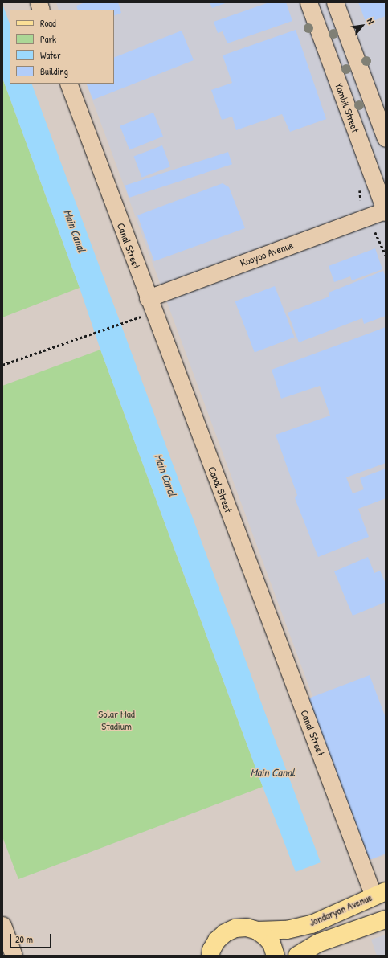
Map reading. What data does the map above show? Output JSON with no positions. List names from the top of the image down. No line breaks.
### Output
{"streets":{"main road":["Jondaryan Avenue"],"street":["Yambil Street","Canal Street","Kooyoo Avenue"]},"crossings":[["Yambil Street","Kooyoo Avenue"],["Canal Street","Kooyoo Avenue"],["Canal Street","Jondaryan Avenue"]],"water":["Main Canal"],"parks":["Solar Mad Stadium"],"legend":["Road","Park","Water","Building"],"scale_bar":"20 m","north":"top right"}
